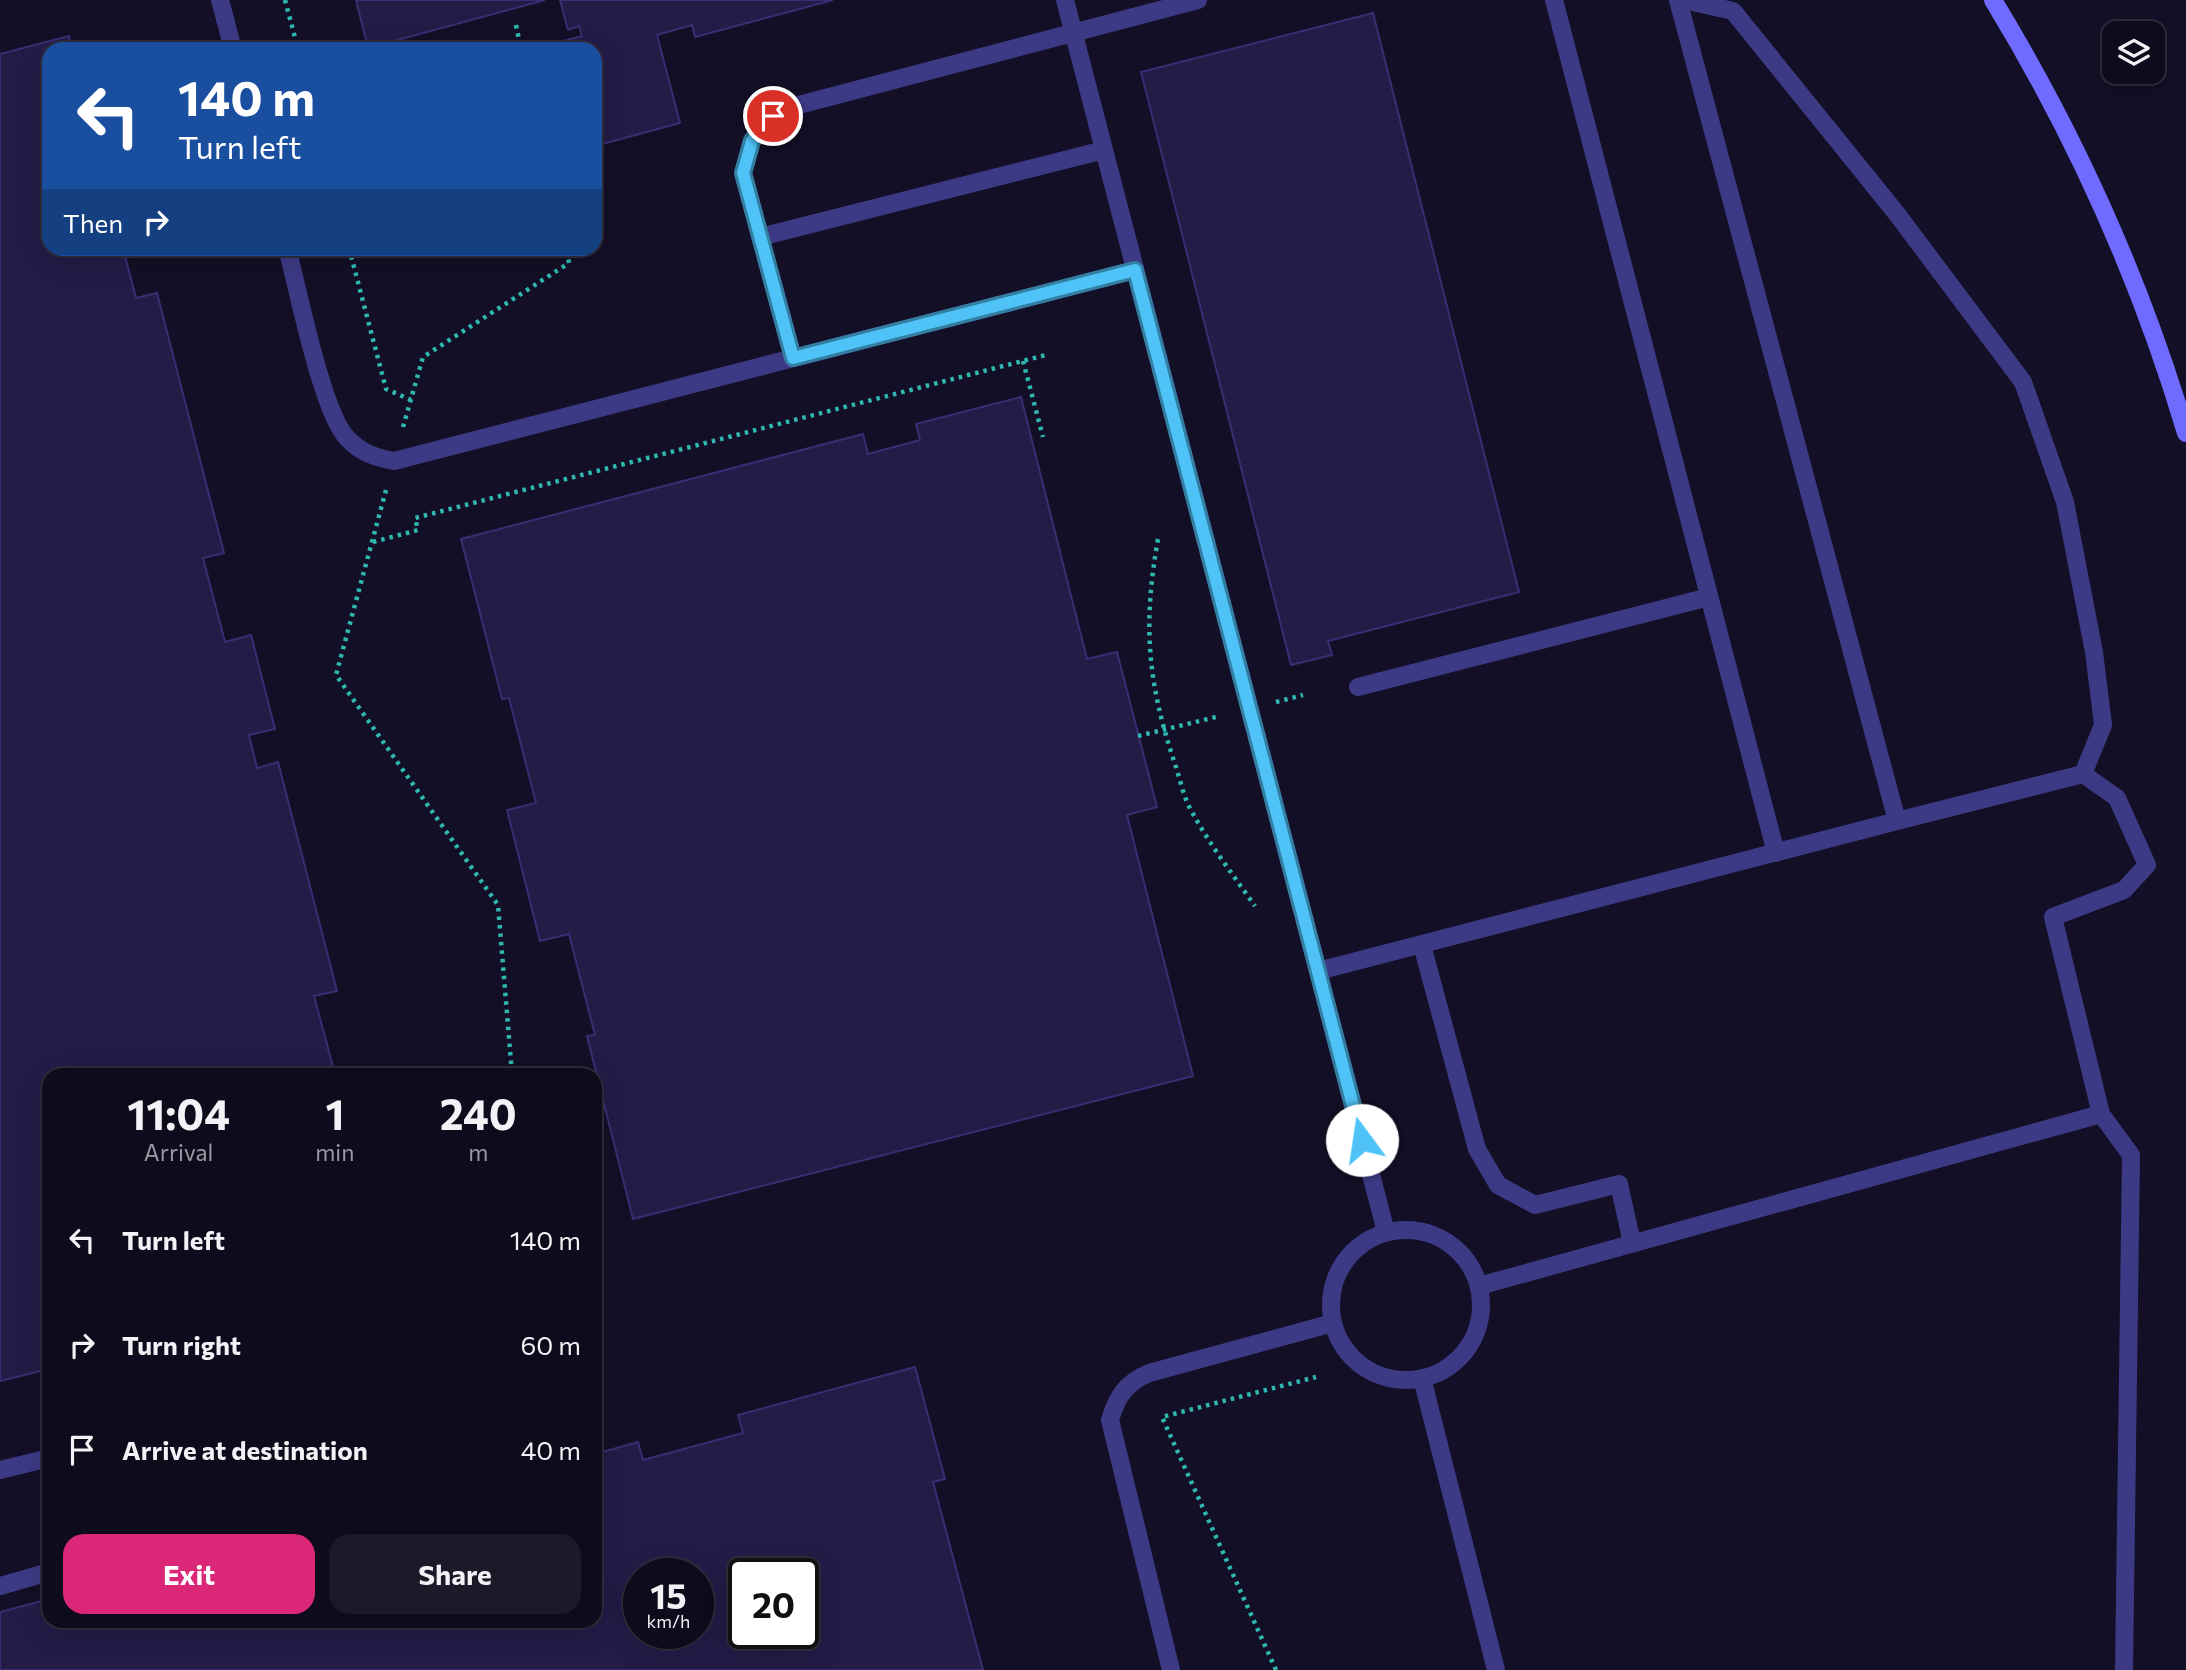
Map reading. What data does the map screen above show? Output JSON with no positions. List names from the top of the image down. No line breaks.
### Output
{"page":{"turn":["140 m","Turn left"],"then":"Then","eta":["11:04","Arrival","1","min","240","m"],"list":[{"name":"Turn left","value":"140 m"},{"name":"Turn right","value":"60 m"},{"name":"Arrive at destination","value":"40 m"}],"buttons":["Exit","Share"],"speed":"15 km/h","limit":"20"}}
